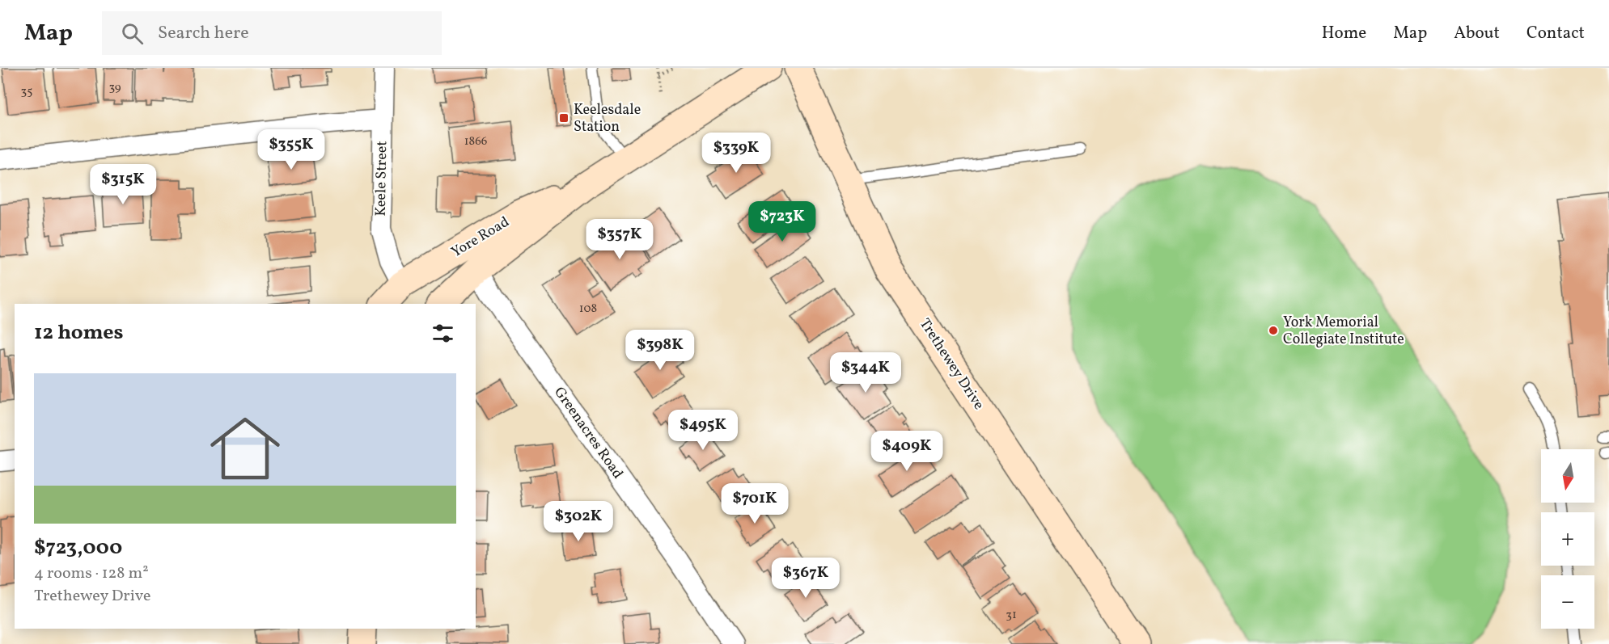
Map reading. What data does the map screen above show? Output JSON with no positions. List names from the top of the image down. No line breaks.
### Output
{"streets":{"main road":["Yore Road","Trethewey Drive"],"street":["Keele Street","Greenacres Road"]},"crossings":[["Keele Street","Yore Road"],["Yore Road","Greenacres Road"]],"places":{"transit":["Keelesdale Station"],"other":["York Memorial Collegiate Institute"]},"house_numbers":["39","35","1866","108","31"],"north":"bottom","page":{"header":"Map","search":"Search here","nav":["Home","Map","About","Contact"],"price":["$355K","$339K","$315K","$723K","$357K","$398K","$344K","$495K","$409K","$701K","$302K","$367K"],"heading":"12 homes","list":[{"name":"$723,000","note":"4 rooms · 128 m² · Trethewey Drive"}],"map_buttons":["+","−"]}}
